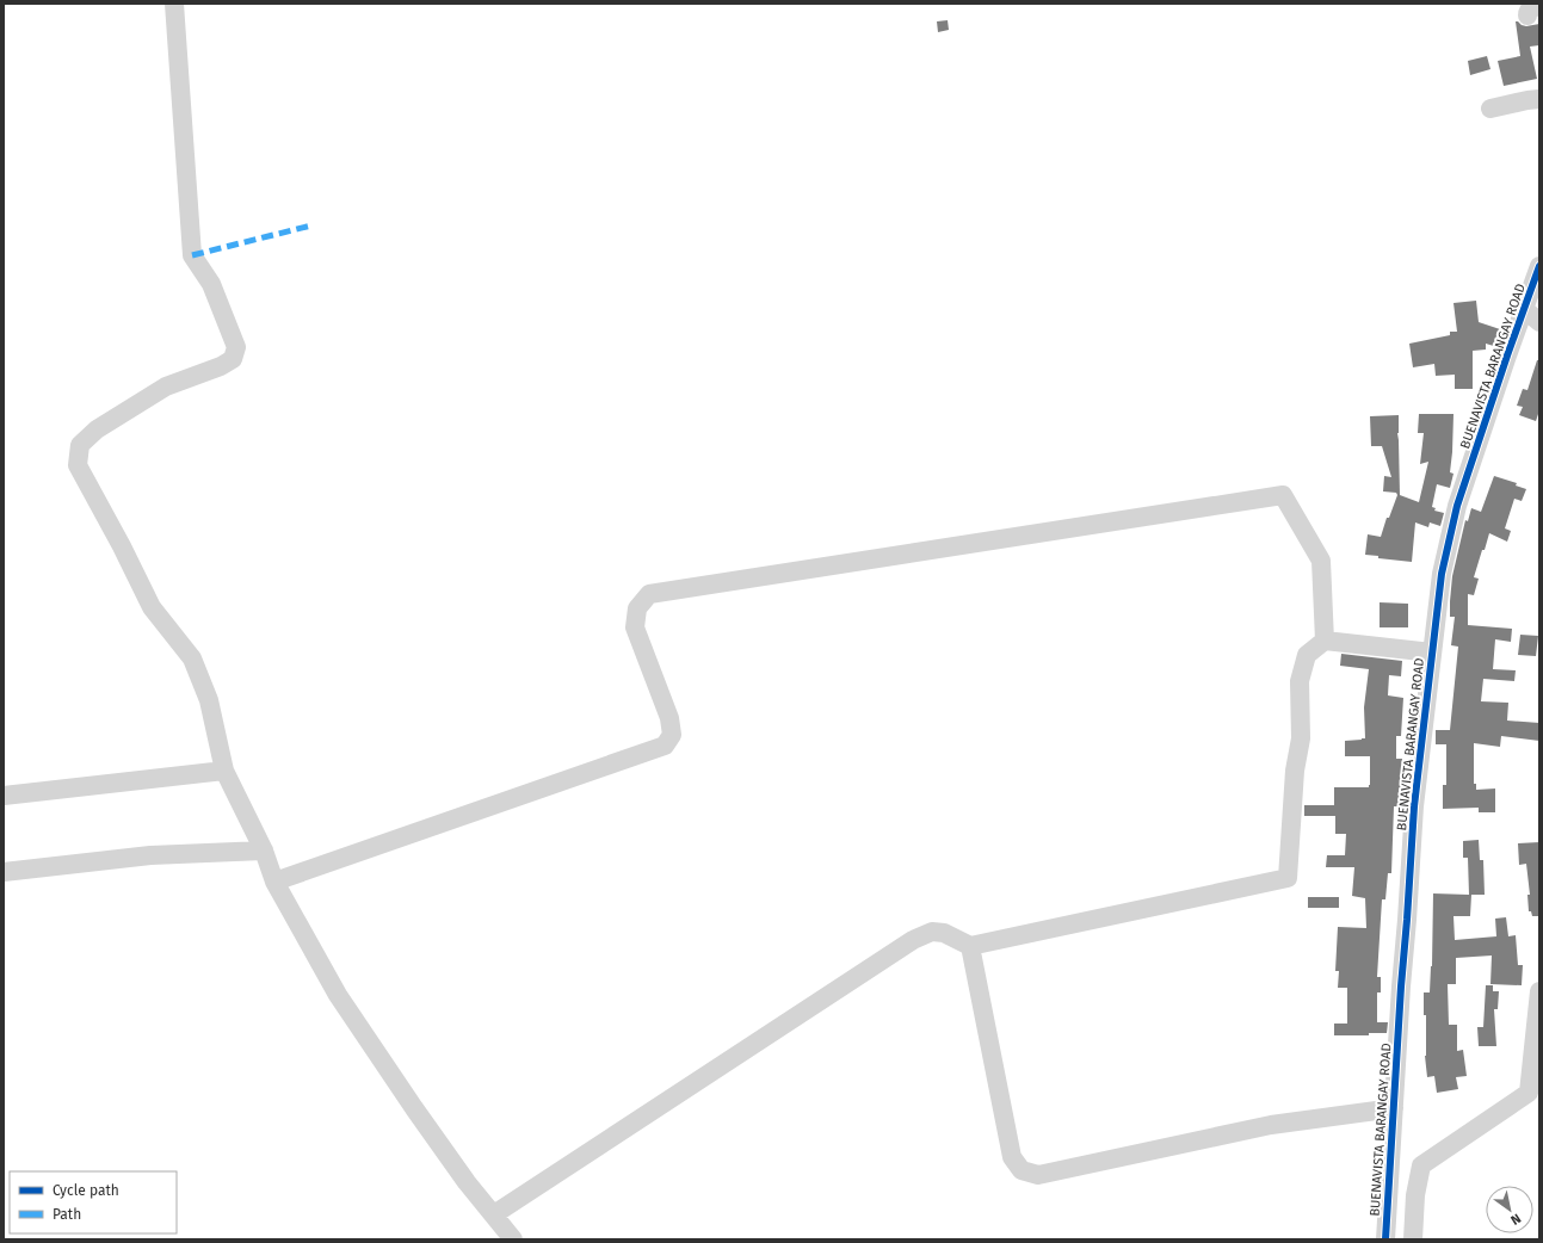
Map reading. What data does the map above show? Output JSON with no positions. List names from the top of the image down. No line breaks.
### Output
{"streets":{"street":["BUENAVISTA BARANGAY ROAD"]},"legend":["Cycle path","Path"],"north":"bottom right"}
